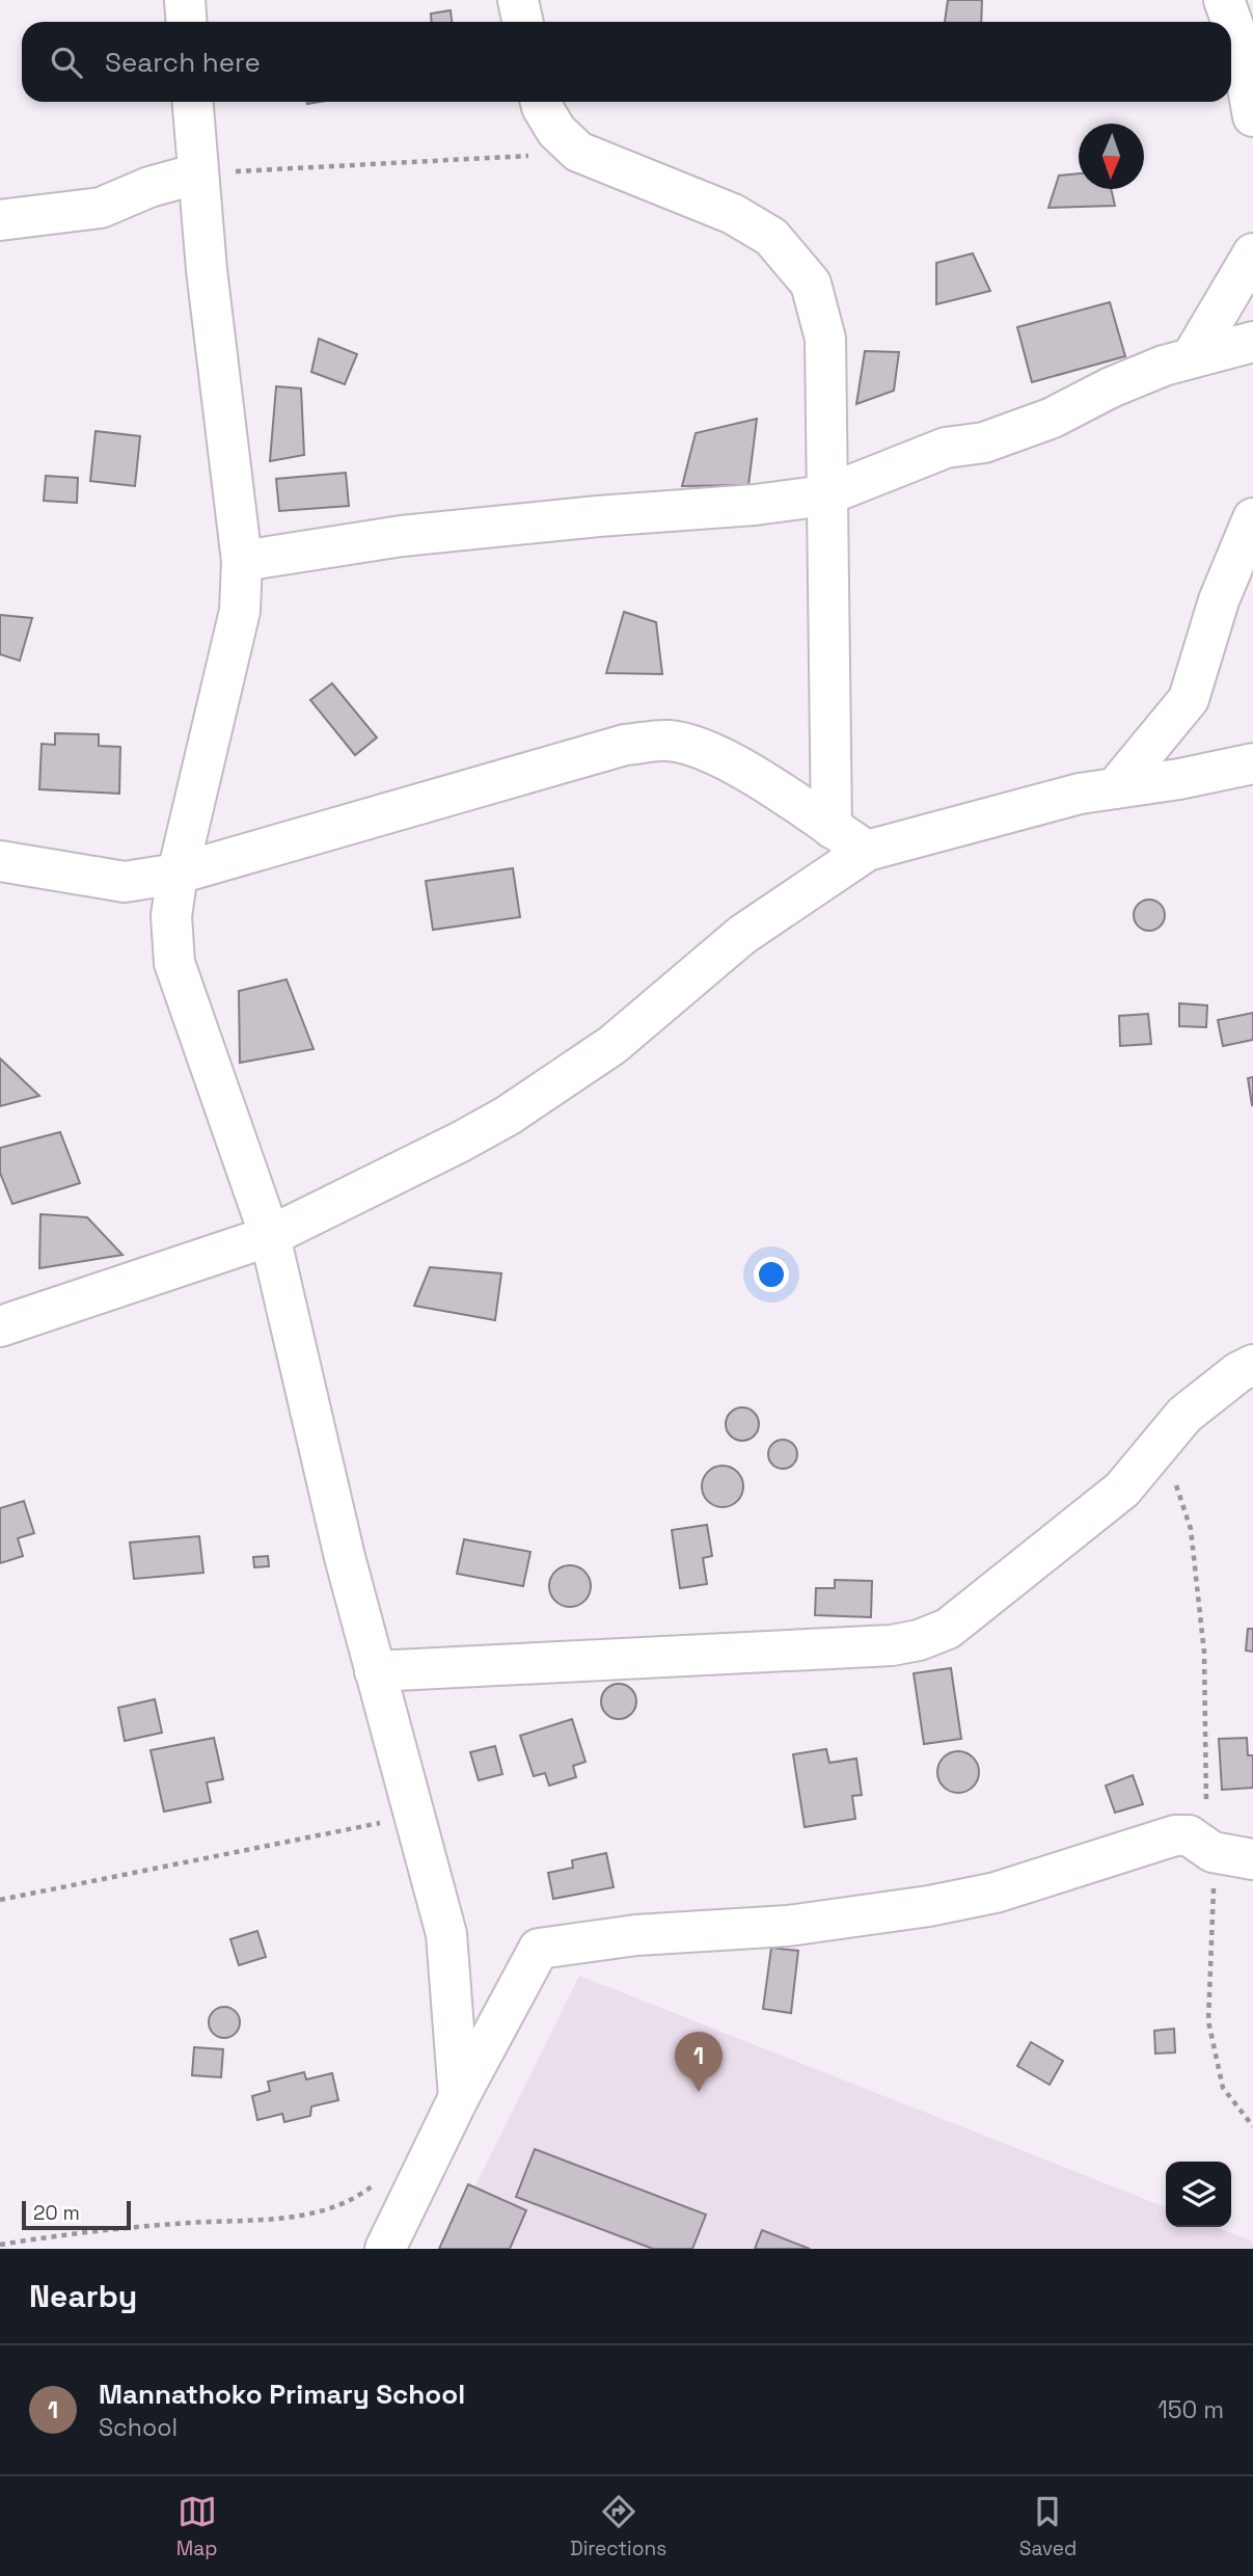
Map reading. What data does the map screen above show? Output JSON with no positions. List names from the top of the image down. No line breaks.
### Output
{"scale_bar":"20 m","north":"bottom","page":{"search":"Search here","pins":"1","scale":"20 m","heading":"Nearby","list":[{"mark":"1","name":"Mannathoko Primary School","note":"School","value":"150 m"}],"nav":["Map","Directions","Saved"]}}
